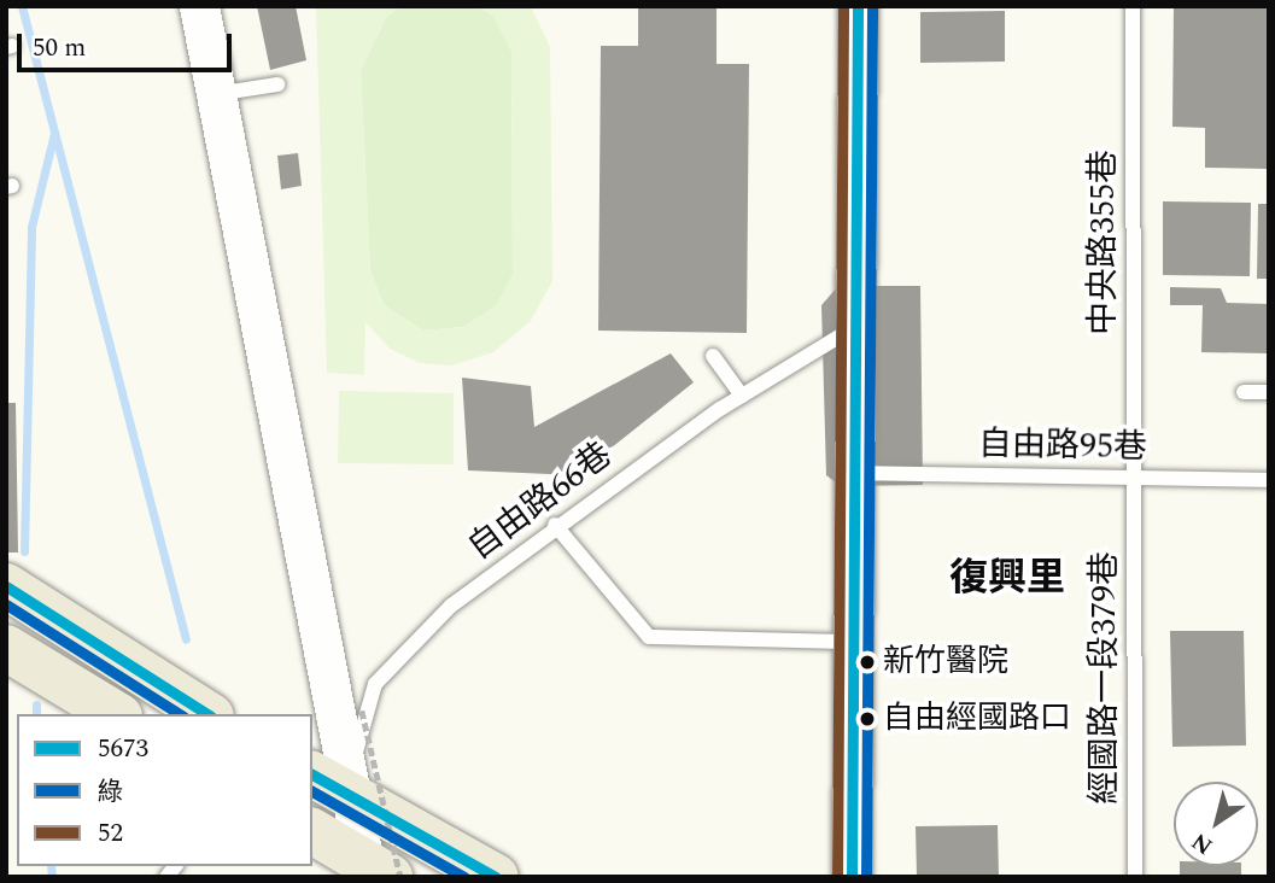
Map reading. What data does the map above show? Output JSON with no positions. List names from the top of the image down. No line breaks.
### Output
{"streets":{"lane":["中央路355巷","自由路95巷","自由路66巷","經國路一段379巷"]},"crossings":[["中央路355巷","自由路95巷"],["中央路355巷","經國路一段379巷"],["自由路95巷","經國路一段379巷"]],"districts":["復興里"],"places":["新竹醫院","自由經國路口"],"lines":["transit line 5673","transit line 綠","transit line 52"],"legend":["5673","綠","52"],"scale_bar":"50 m","north":"bottom left"}
